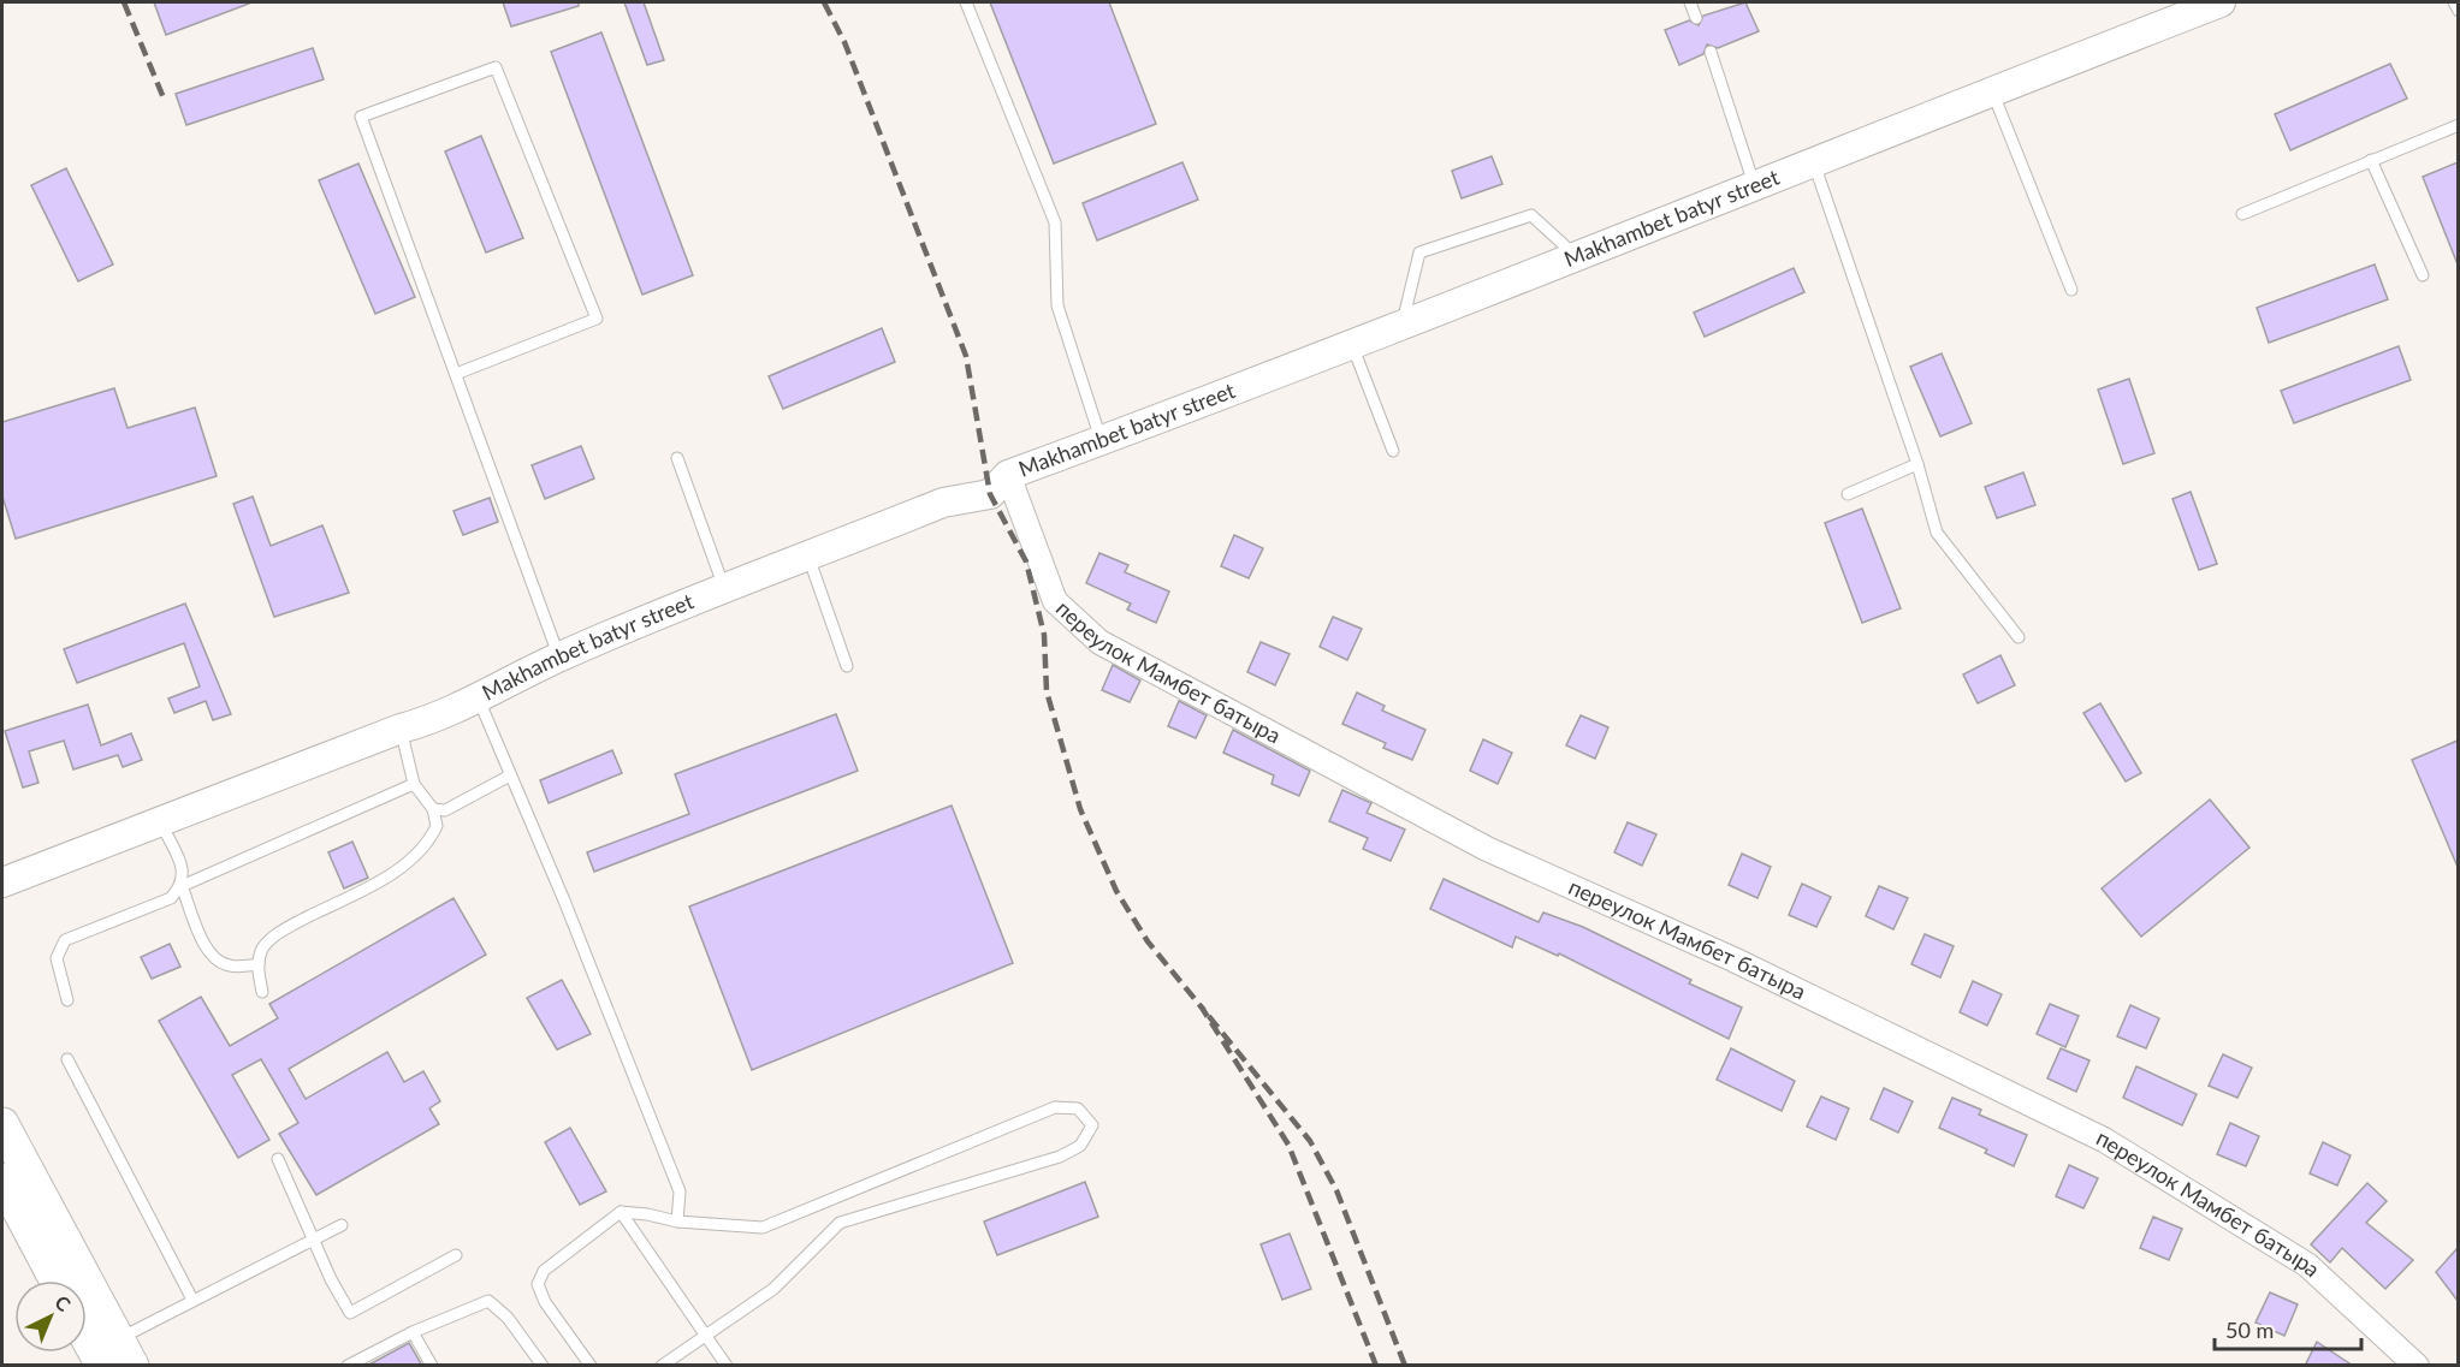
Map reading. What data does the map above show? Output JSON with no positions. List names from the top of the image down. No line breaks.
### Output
{"streets":{"street":["Makhambet batyr street","переулок Мамбет батыра"]},"crossings":[["Makhambet batyr street","переулок Мамбет батыра"]],"scale_bar":"50 m","north":"top right"}
